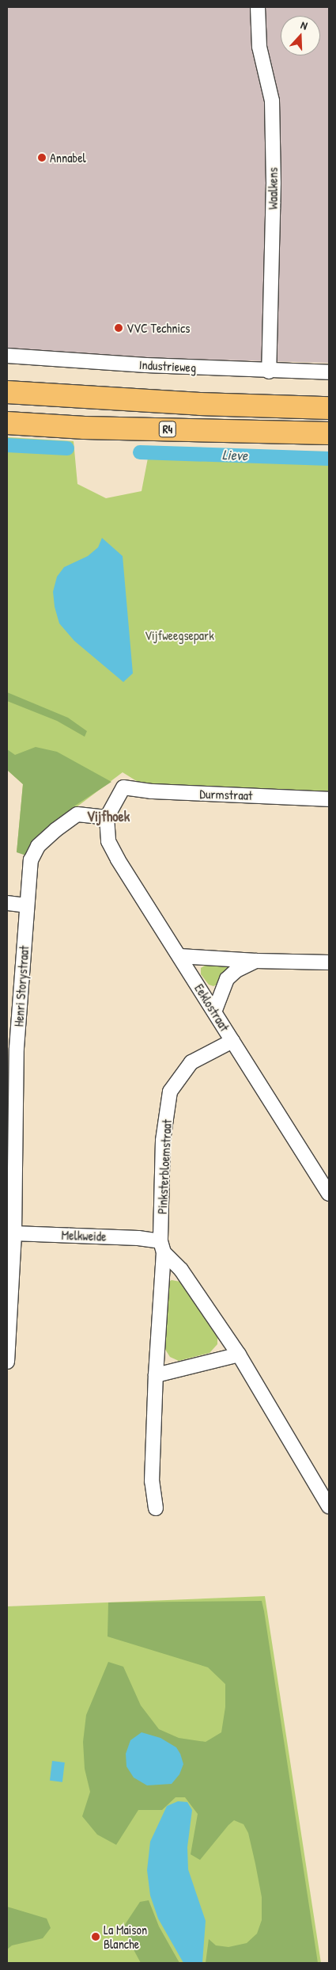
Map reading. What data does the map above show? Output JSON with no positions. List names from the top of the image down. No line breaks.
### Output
{"streets":{"highway":["R4"],"street":["Waalkens","Industrieweg","Durmstraat","Henri Storystraat","Eeklostraat","Pinksterbloemstraat","Melkweide"]},"crossings":[["Waalkens","Industrieweg"],["Durmstraat","Henri Storystraat"],["Durmstraat","Eeklostraat"],["Henri Storystraat","Eeklostraat"],["Henri Storystraat","Melkweide"],["Eeklostraat","Pinksterbloemstraat"],["Pinksterbloemstraat","Melkweide"]],"districts":["Vijfhoek"],"water":["Lieve"],"parks":["Vijfweegsepark"],"places":["Annabel","VVC Technics","La Maison Blanche"],"north":"top"}
